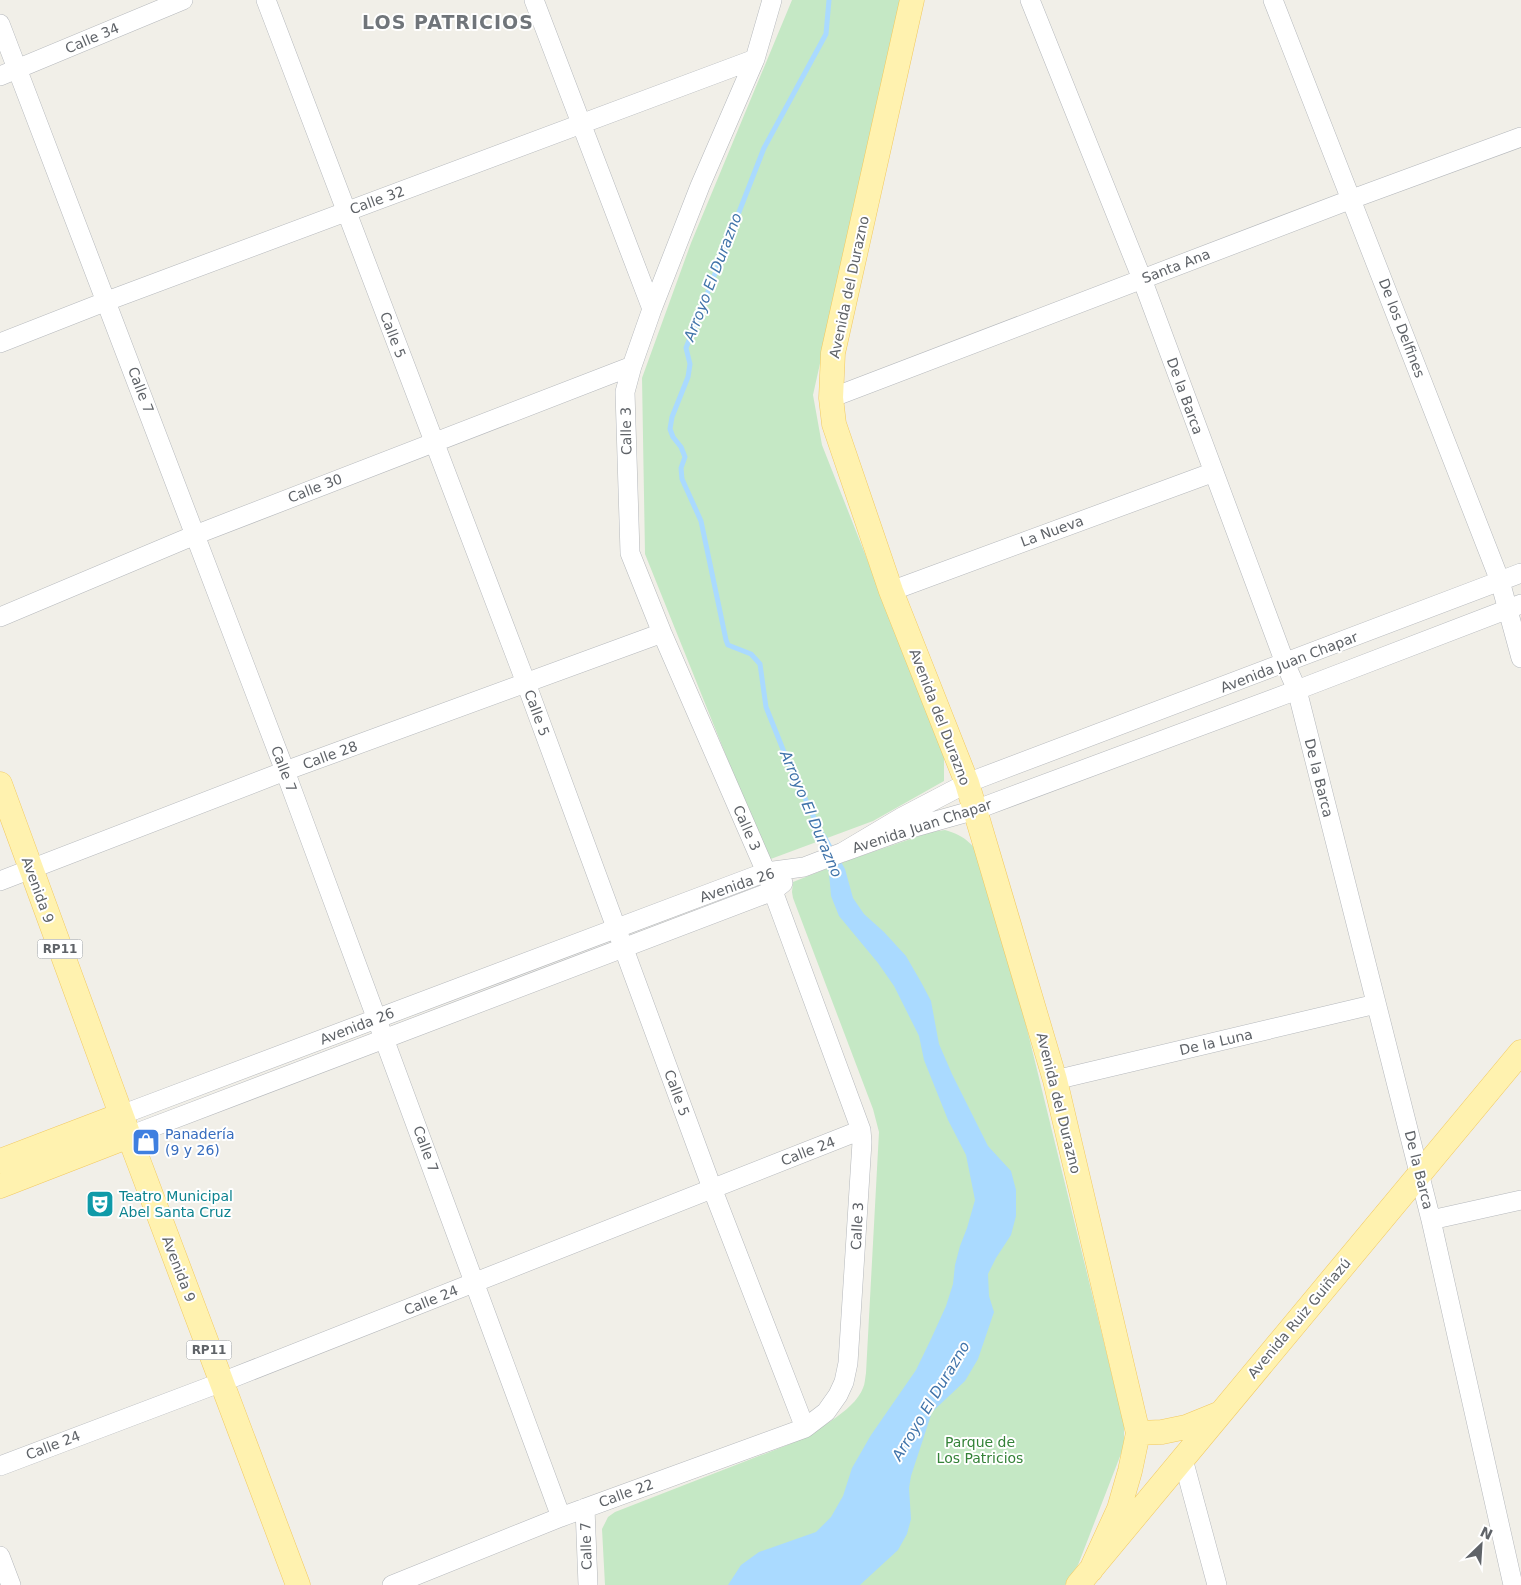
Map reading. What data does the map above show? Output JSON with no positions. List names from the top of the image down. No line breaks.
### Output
{"streets":{"main road":["Avenida del Durazno","Avenida 26","Avenida 9","RP11","Avenida Ruiz Guiñazú"],"street":["Calle 34","Calle 32","Santa Ana","De los Delfines","Calle 5","Calle 7","De la Barca","Calle 3","Calle 30","La Nueva","Avenida Juan Chapar","Calle 28","De la Luna","Calle 24","Calle 22"]},"crossings":[["Calle 34","Calle 7"],["Calle 32","Calle 5"],["Calle 32","Calle 7"],["Calle 32","Calle 3"],["Santa Ana","Avenida del Durazno"],["Santa Ana","De los Delfines"],["Santa Ana","De la Barca"],["Avenida del Durazno","La Nueva"],["Avenida del Durazno","Avenida Juan Chapar"],["Avenida del Durazno","De la Luna"],["De los Delfines","Avenida Juan Chapar"],["Calle 5","Calle 30"],["Calle 5","Calle 28"],["Calle 5","Avenida 26"],["Calle 5","Calle 24"],["Calle 5","Calle 22"],["Calle 7","Calle 30"],["Calle 7","Calle 28"],["Calle 7","Avenida 26"],["Calle 7","Calle 24"],["Calle 7","Calle 22"],["De la Barca","La Nueva"],["De la Barca","Avenida Juan Chapar"],["De la Barca","De la Luna"],["De la Barca","Avenida Ruiz Guiñazú"],["Calle 3","Calle 30"],["Calle 3","Calle 28"],["Calle 3","Avenida 26"],["Calle 3","Calle 24"],["Calle 3","Calle 22"],["Calle 28","Avenida 9"],["Avenida 26","Avenida 9"],["Avenida 9","Calle 24"]],"districts":["LOS PATRICIOS"],"water":["Arroyo El Durazno"],"parks":["Parque de Los Patricios"],"places":{"shop":["Panadería (9 y 26)"],"theatre":["Teatro Municipal Abel Santa Cruz"]},"north":"top right"}
